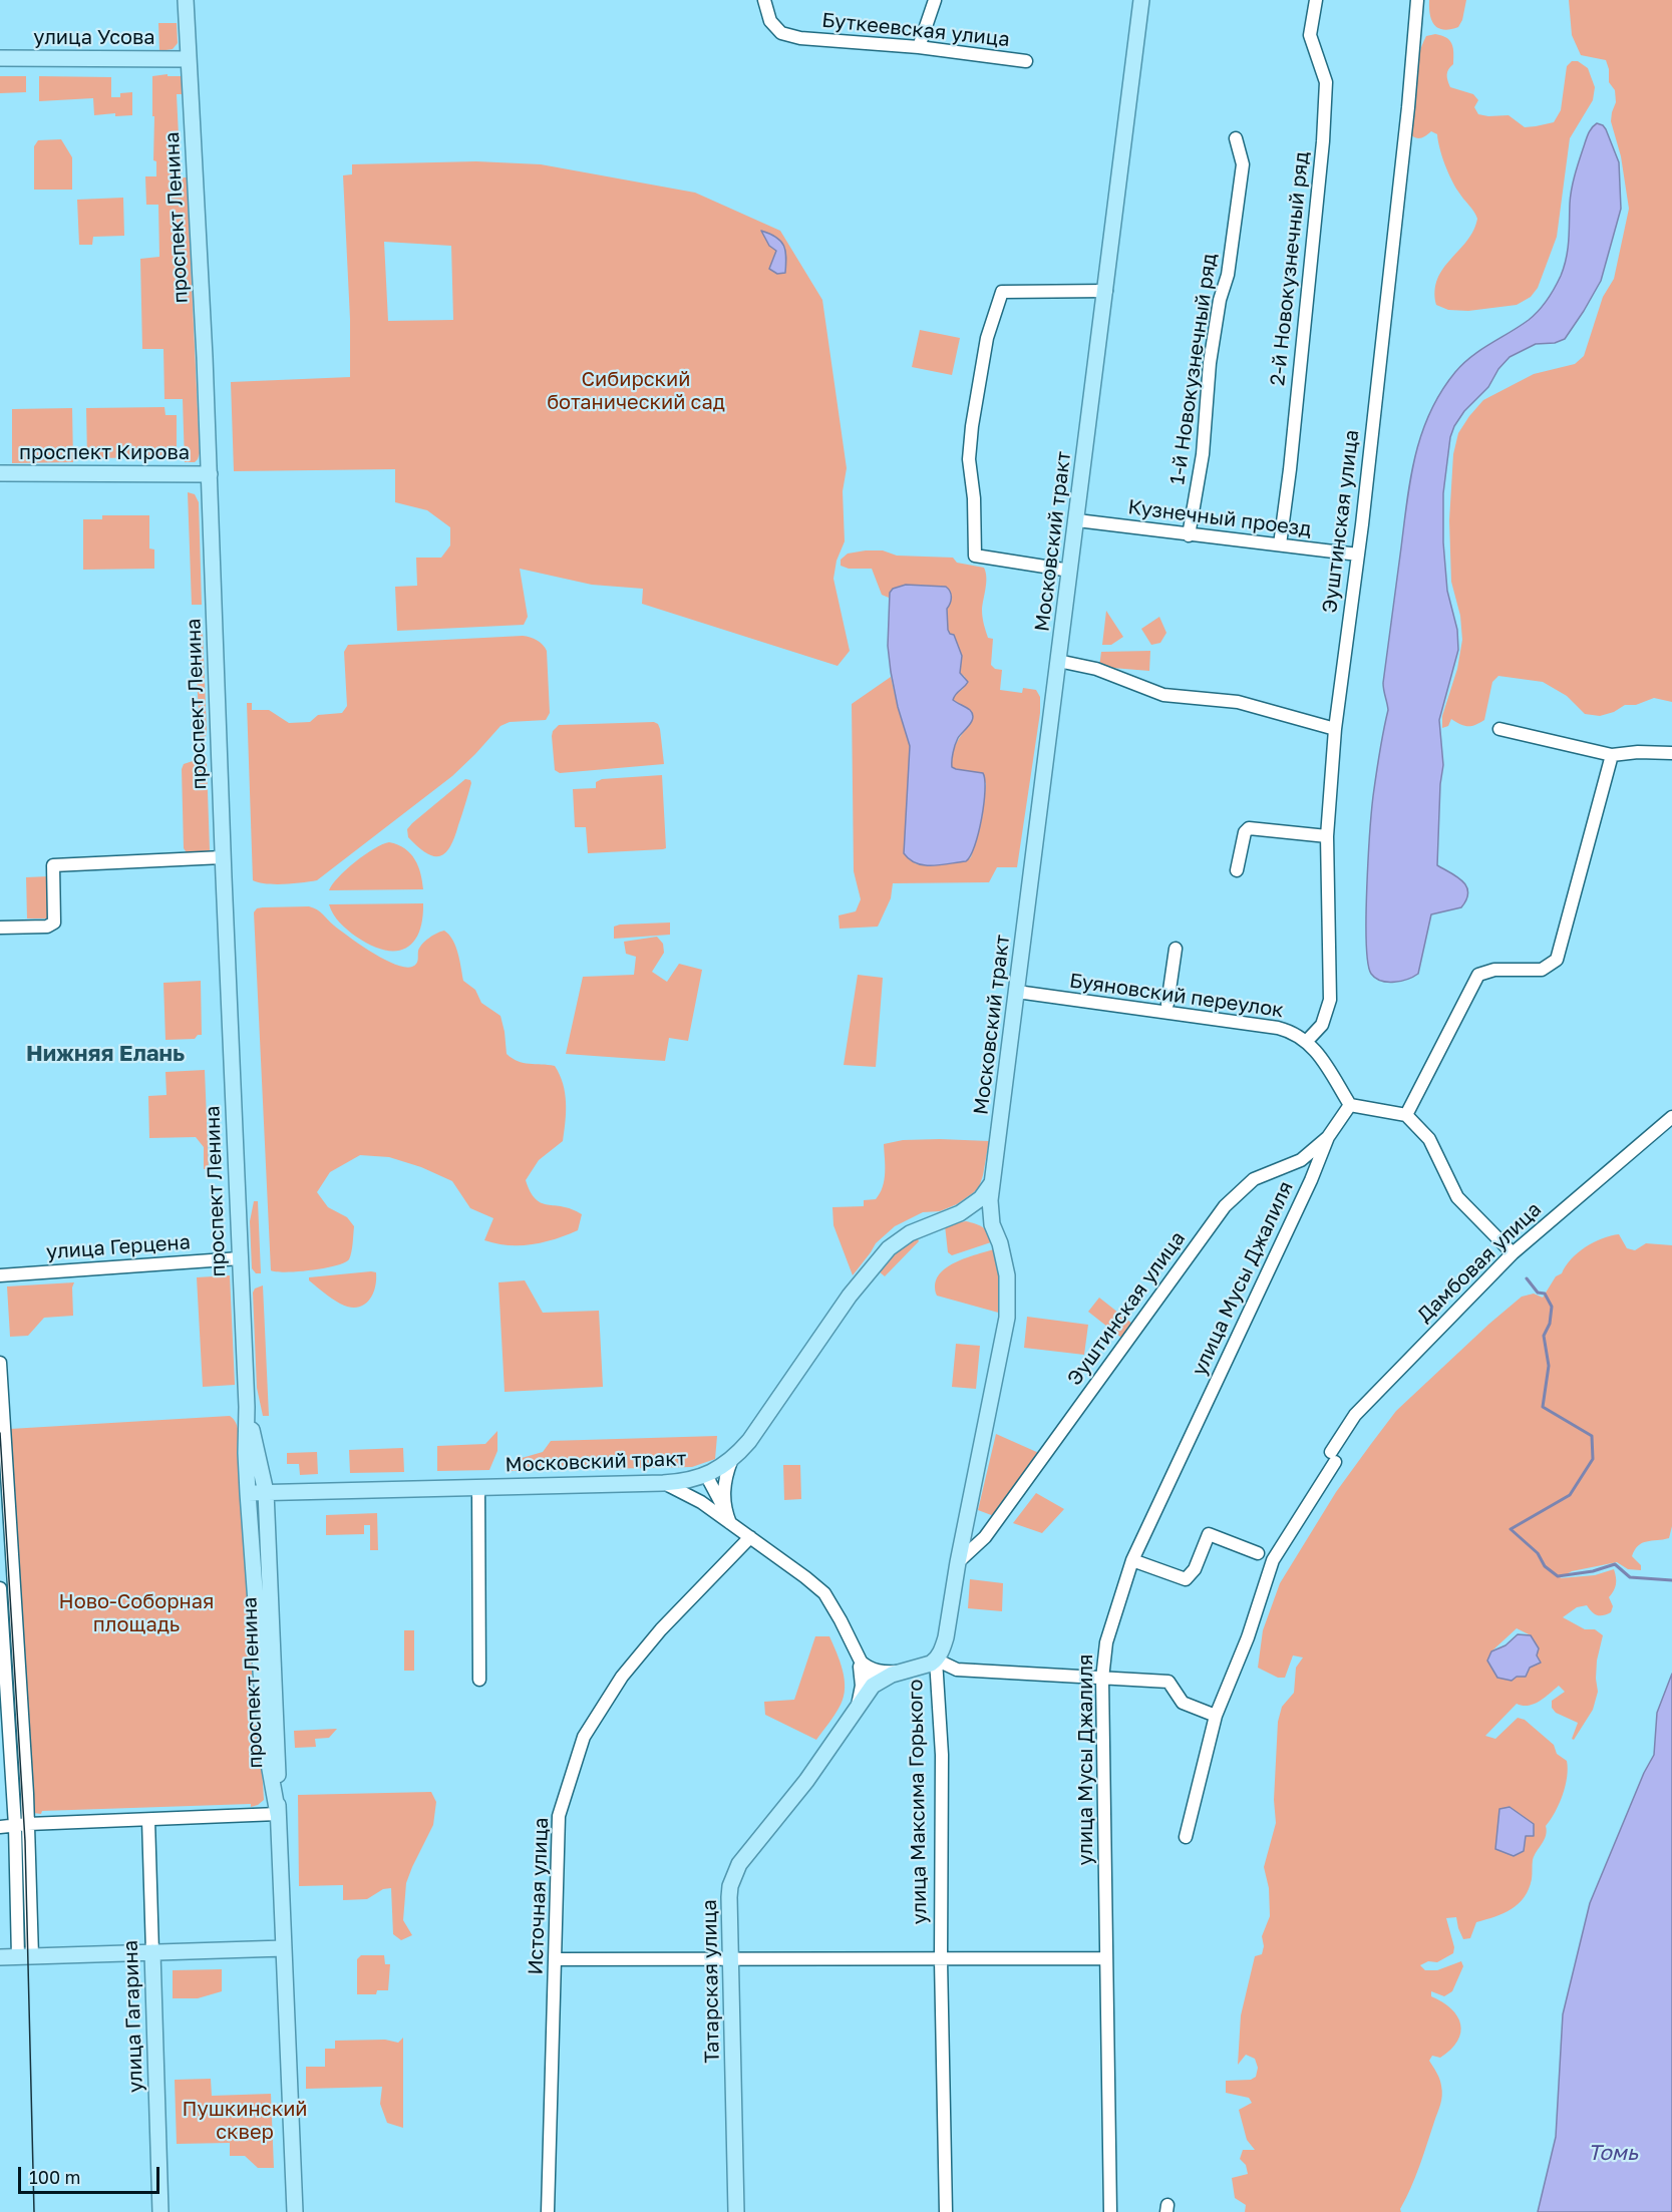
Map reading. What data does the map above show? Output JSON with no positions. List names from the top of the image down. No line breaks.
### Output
{"streets":{"main road":["улица Усова","проспект Ленина","проспект Кирова","Московский тракт","улица Максима Горького","Татарская улица","улица Гагарина"],"street":["Буткеевская улица","2-й Новокузнечный ряд","1-й Новокузнечный ряд","Кузнечный проезд","Эуштинская улица","Буяновский переулок","улица Герцена","Дамбовая улица","улица Мусы Джалиля","Источная улица"]},"crossings":[["улица Усова","проспект Ленина"],["проспект Ленина","проспект Кирова"],["проспект Ленина","Московский тракт"],["проспект Ленина","улица Герцена"],["2-й Новокузнечный ряд","Кузнечный проезд"],["1-й Новокузнечный ряд","Кузнечный проезд"],["Кузнечный проезд","Эуштинская улица"],["Кузнечный проезд","Московский тракт"],["Эуштинская улица","Буяновский переулок"],["Эуштинская улица","улица Мусы Джалиля"],["Эуштинская улица","улица Максима Горького"],["Московский тракт","Буяновский переулок"],["Московский тракт","улица Максима Горького"],["улица Максима Горького","Татарская улица"]],"districts":["Нижняя Елань"],"water":["Томь"],"parks":["Сибирский ботанический сад","Ново-Соборная площадь","Пушкинский сквер"],"scale_bar":"100 m"}
